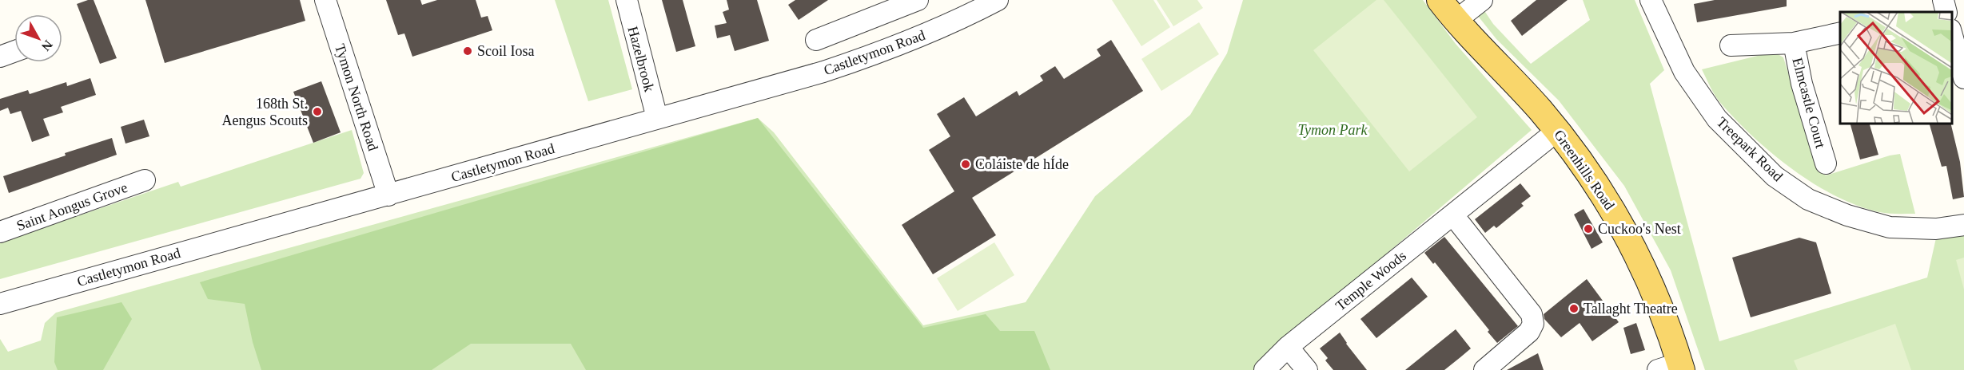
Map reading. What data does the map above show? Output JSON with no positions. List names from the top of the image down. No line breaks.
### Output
{"streets":{"main road":["Greenhills Road"],"street":["Castletymon Road","Hazelbrook","Tymon North Road","Elmcastle Court","Treepark Road","Saint Aongus Grove","Temple Woods"]},"crossings":[["Castletymon Road","Hazelbrook"],["Castletymon Road","Tymon North Road"],["Greenhills Road","Temple Woods"]],"parks":["Tymon Park"],"places":["Scoil Iosa","168th St. Aengus Scouts","Coláiste de hÍde","Cuckoo's Nest","Tallaght Theatre"],"north":"bottom right"}
